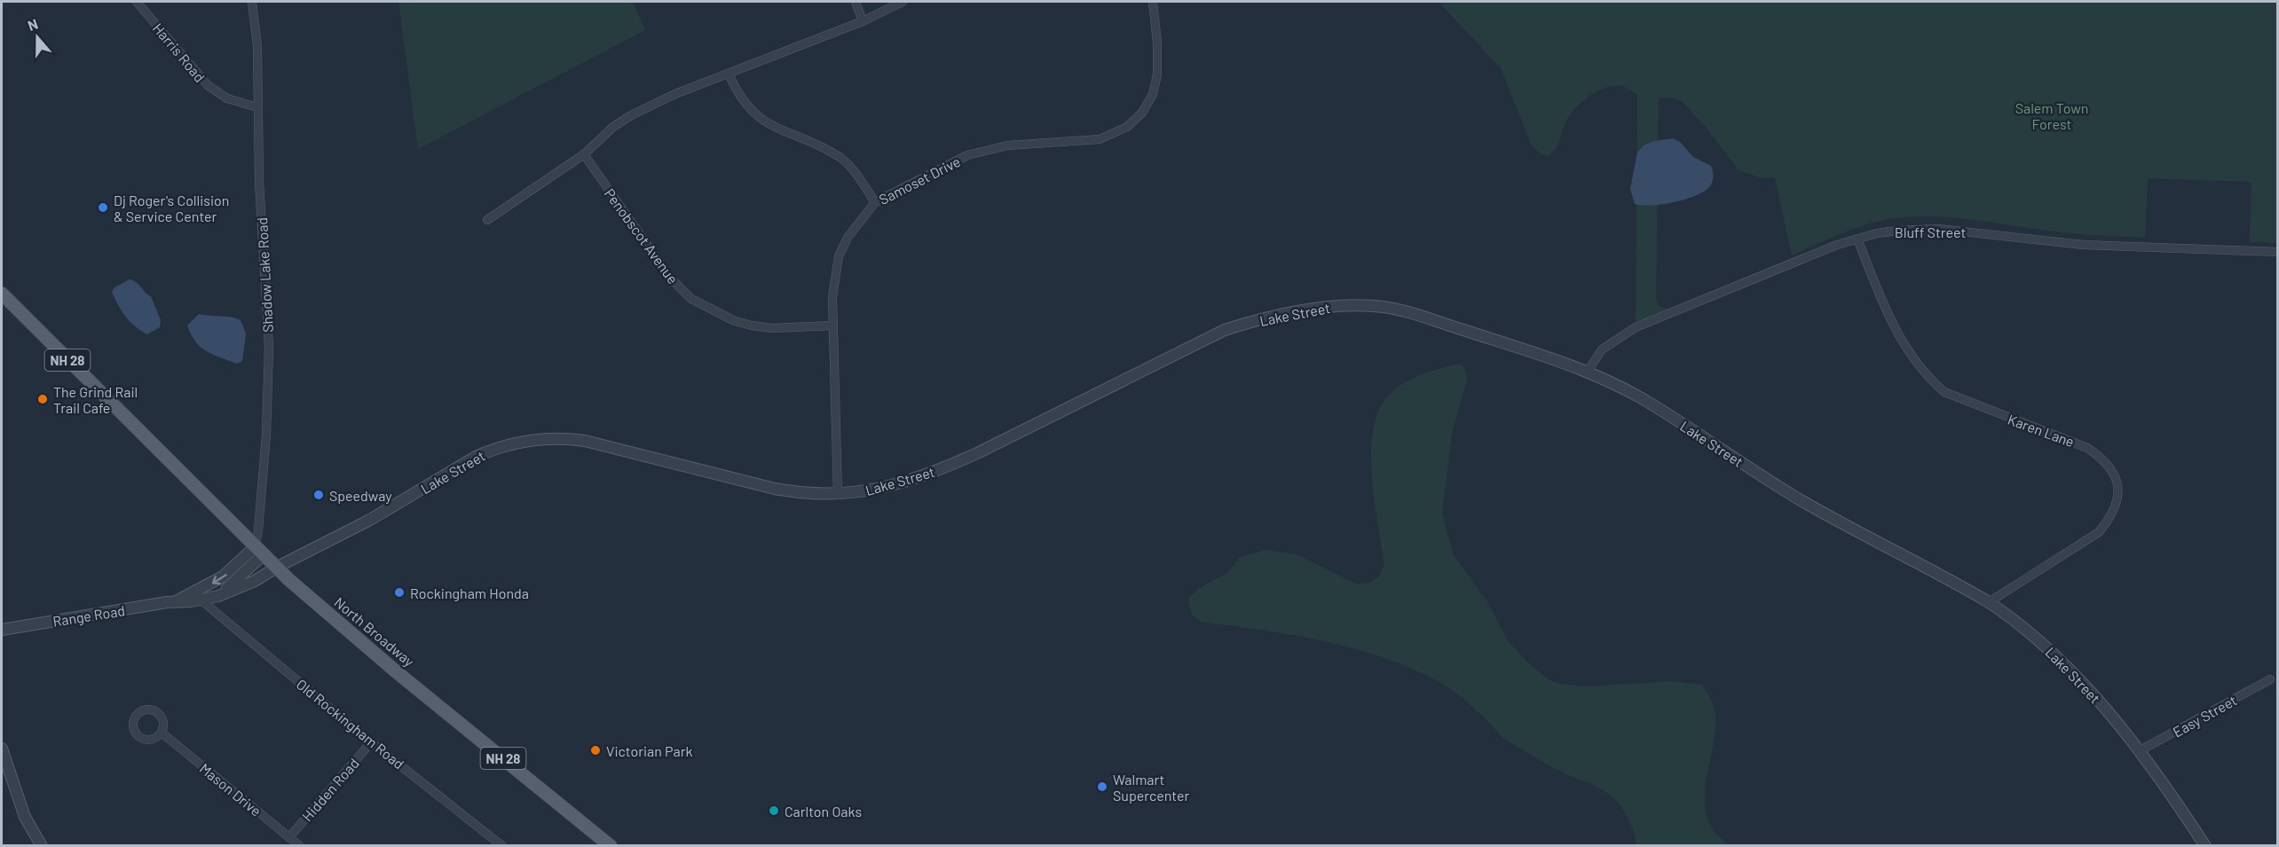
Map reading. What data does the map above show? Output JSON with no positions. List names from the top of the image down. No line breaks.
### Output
{"streets":{"main road":["NH 28","North Broadway"],"street":["Harris Road","Samoset Drive","Bluff Street","Penobscot Avenue","Shadow Lake Road","Lake Street","Karen Lane","Range Road","Easy Street","Old Rockingham Road","Mason Drive","Hidden Road"]},"crossings":[["Harris Road","Shadow Lake Road"],["Samoset Drive","Penobscot Avenue"],["Samoset Drive","Lake Street"],["Bluff Street","Lake Street"],["Bluff Street","Karen Lane"],["Shadow Lake Road","Range Road"],["Shadow Lake Road","North Broadway"],["Lake Street","Karen Lane"],["Lake Street","Range Road"],["Lake Street","North Broadway"],["Lake Street","Easy Street"],["Range Road","North Broadway"],["Range Road","Old Rockingham Road"],["Old Rockingham Road","Hidden Road"],["Mason Drive","Hidden Road"]],"parks":["Salem Town Forest"],"places":["Dj Roger's Collision & Service Center","The Grind Rail Trail Cafe","Speedway","Rockingham Honda","Victorian Park","Walmart Supercenter","Carlton Oaks"],"north":"top"}
